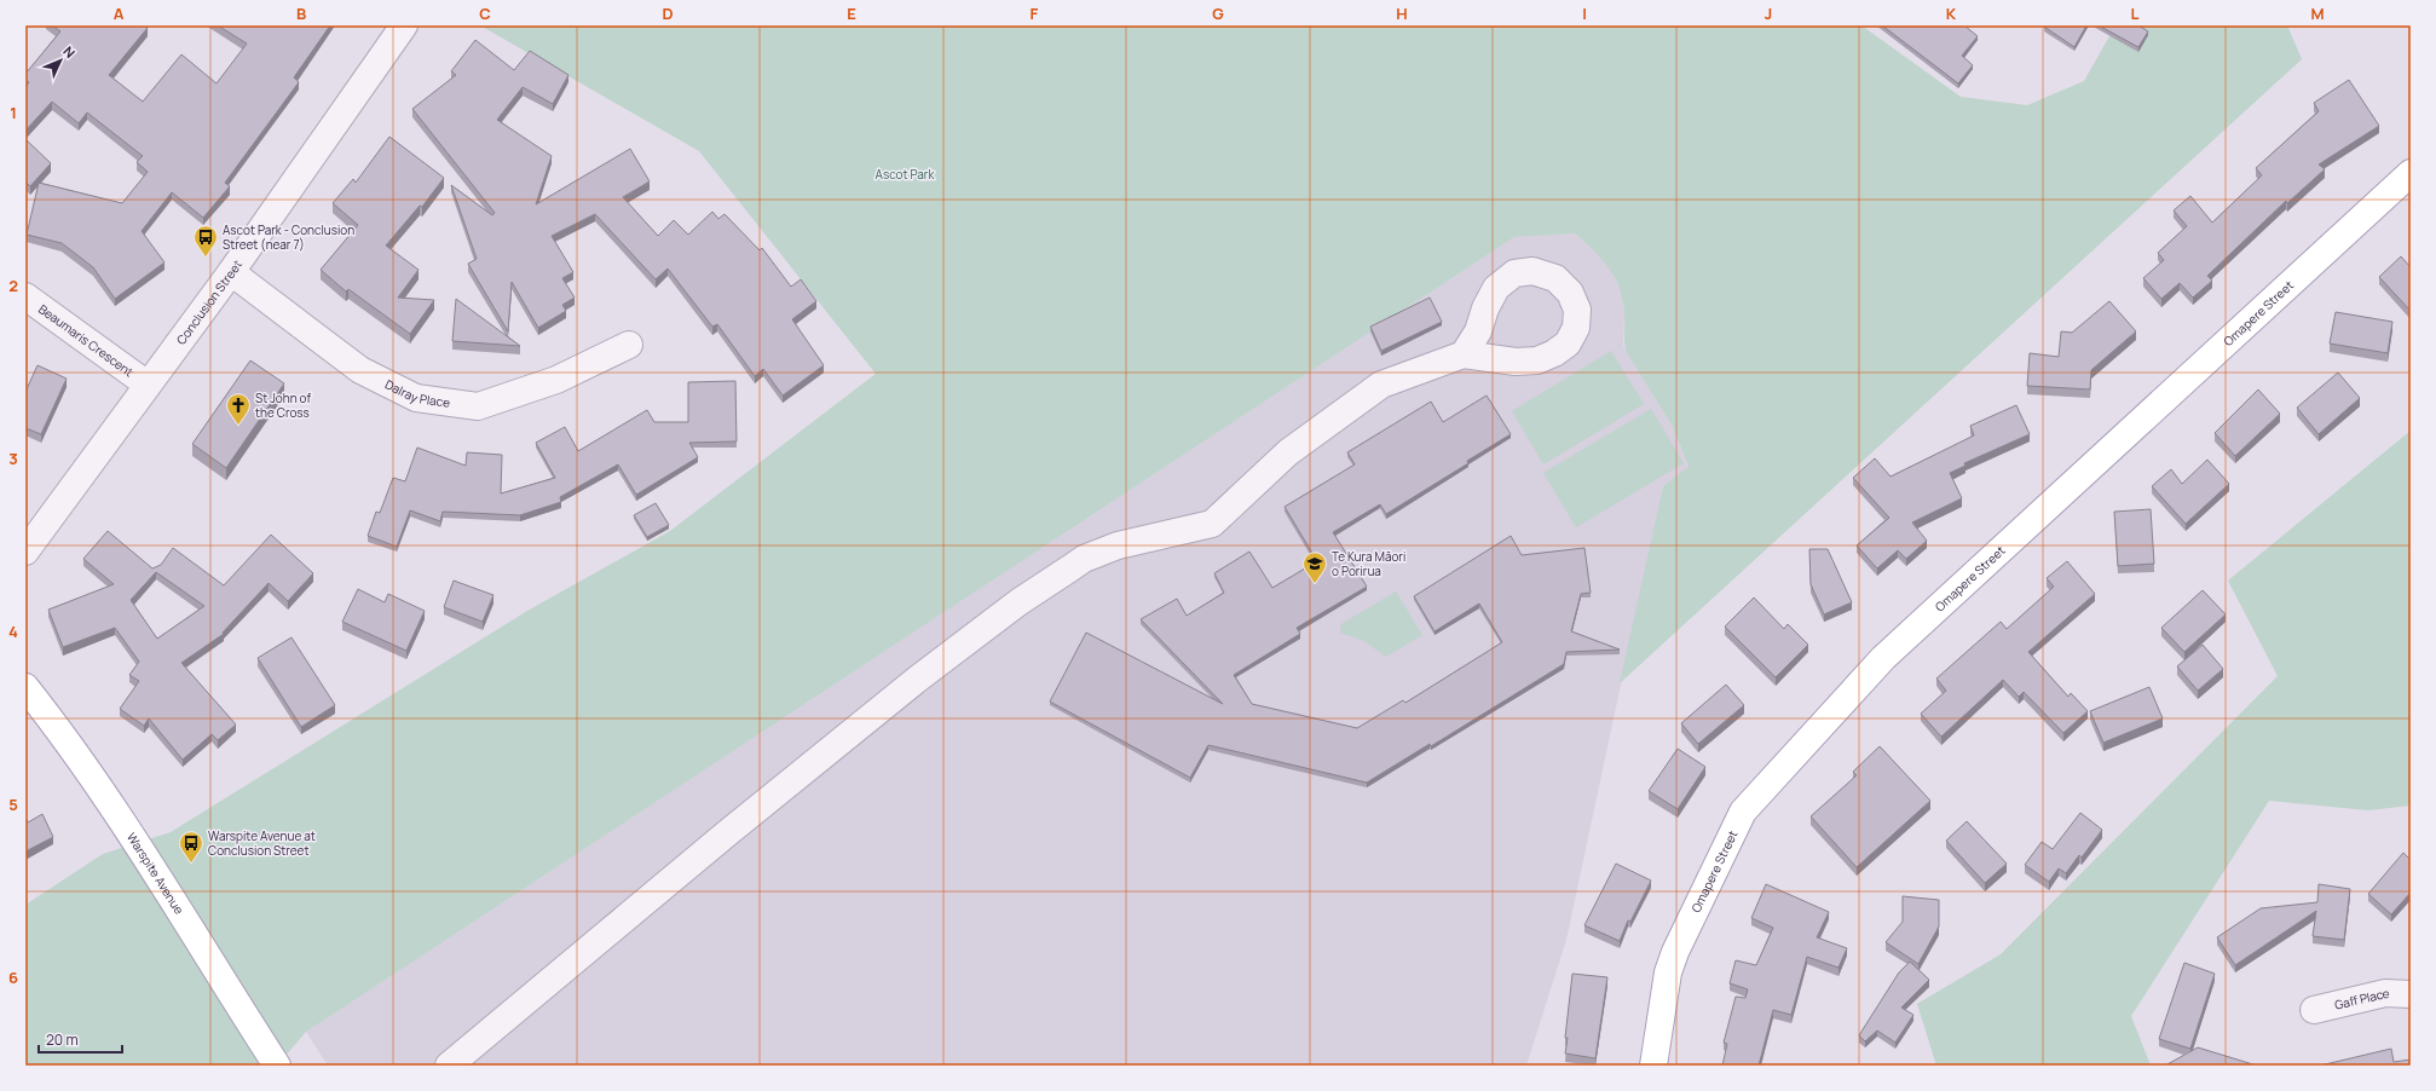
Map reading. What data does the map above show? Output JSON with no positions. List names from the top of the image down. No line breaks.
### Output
{"streets":{"main road":["Omapere Street","Warspite Avenue"],"street":["Conclusion Street","Beaumaris Crescent","Dalray Place","Gaff Place"]},"crossings":[["Conclusion Street","Beaumaris Crescent"],["Conclusion Street","Dalray Place"]],"parks":["Ascot Park"],"places":{"bus stop":["Ascot Park - Conclusion Street (near 7)","Warspite Avenue at Conclusion Street"],"church":["St John of the Cross"],"school or university":["Te Kura Māori o Porirua"]},"scale_bar":"20 m","north":"top right","grid":{"columns":["A","B","C","D","E","F","G","H","I","J","K","L","M"],"rows":["1","2","3","4","5","6"]}}
